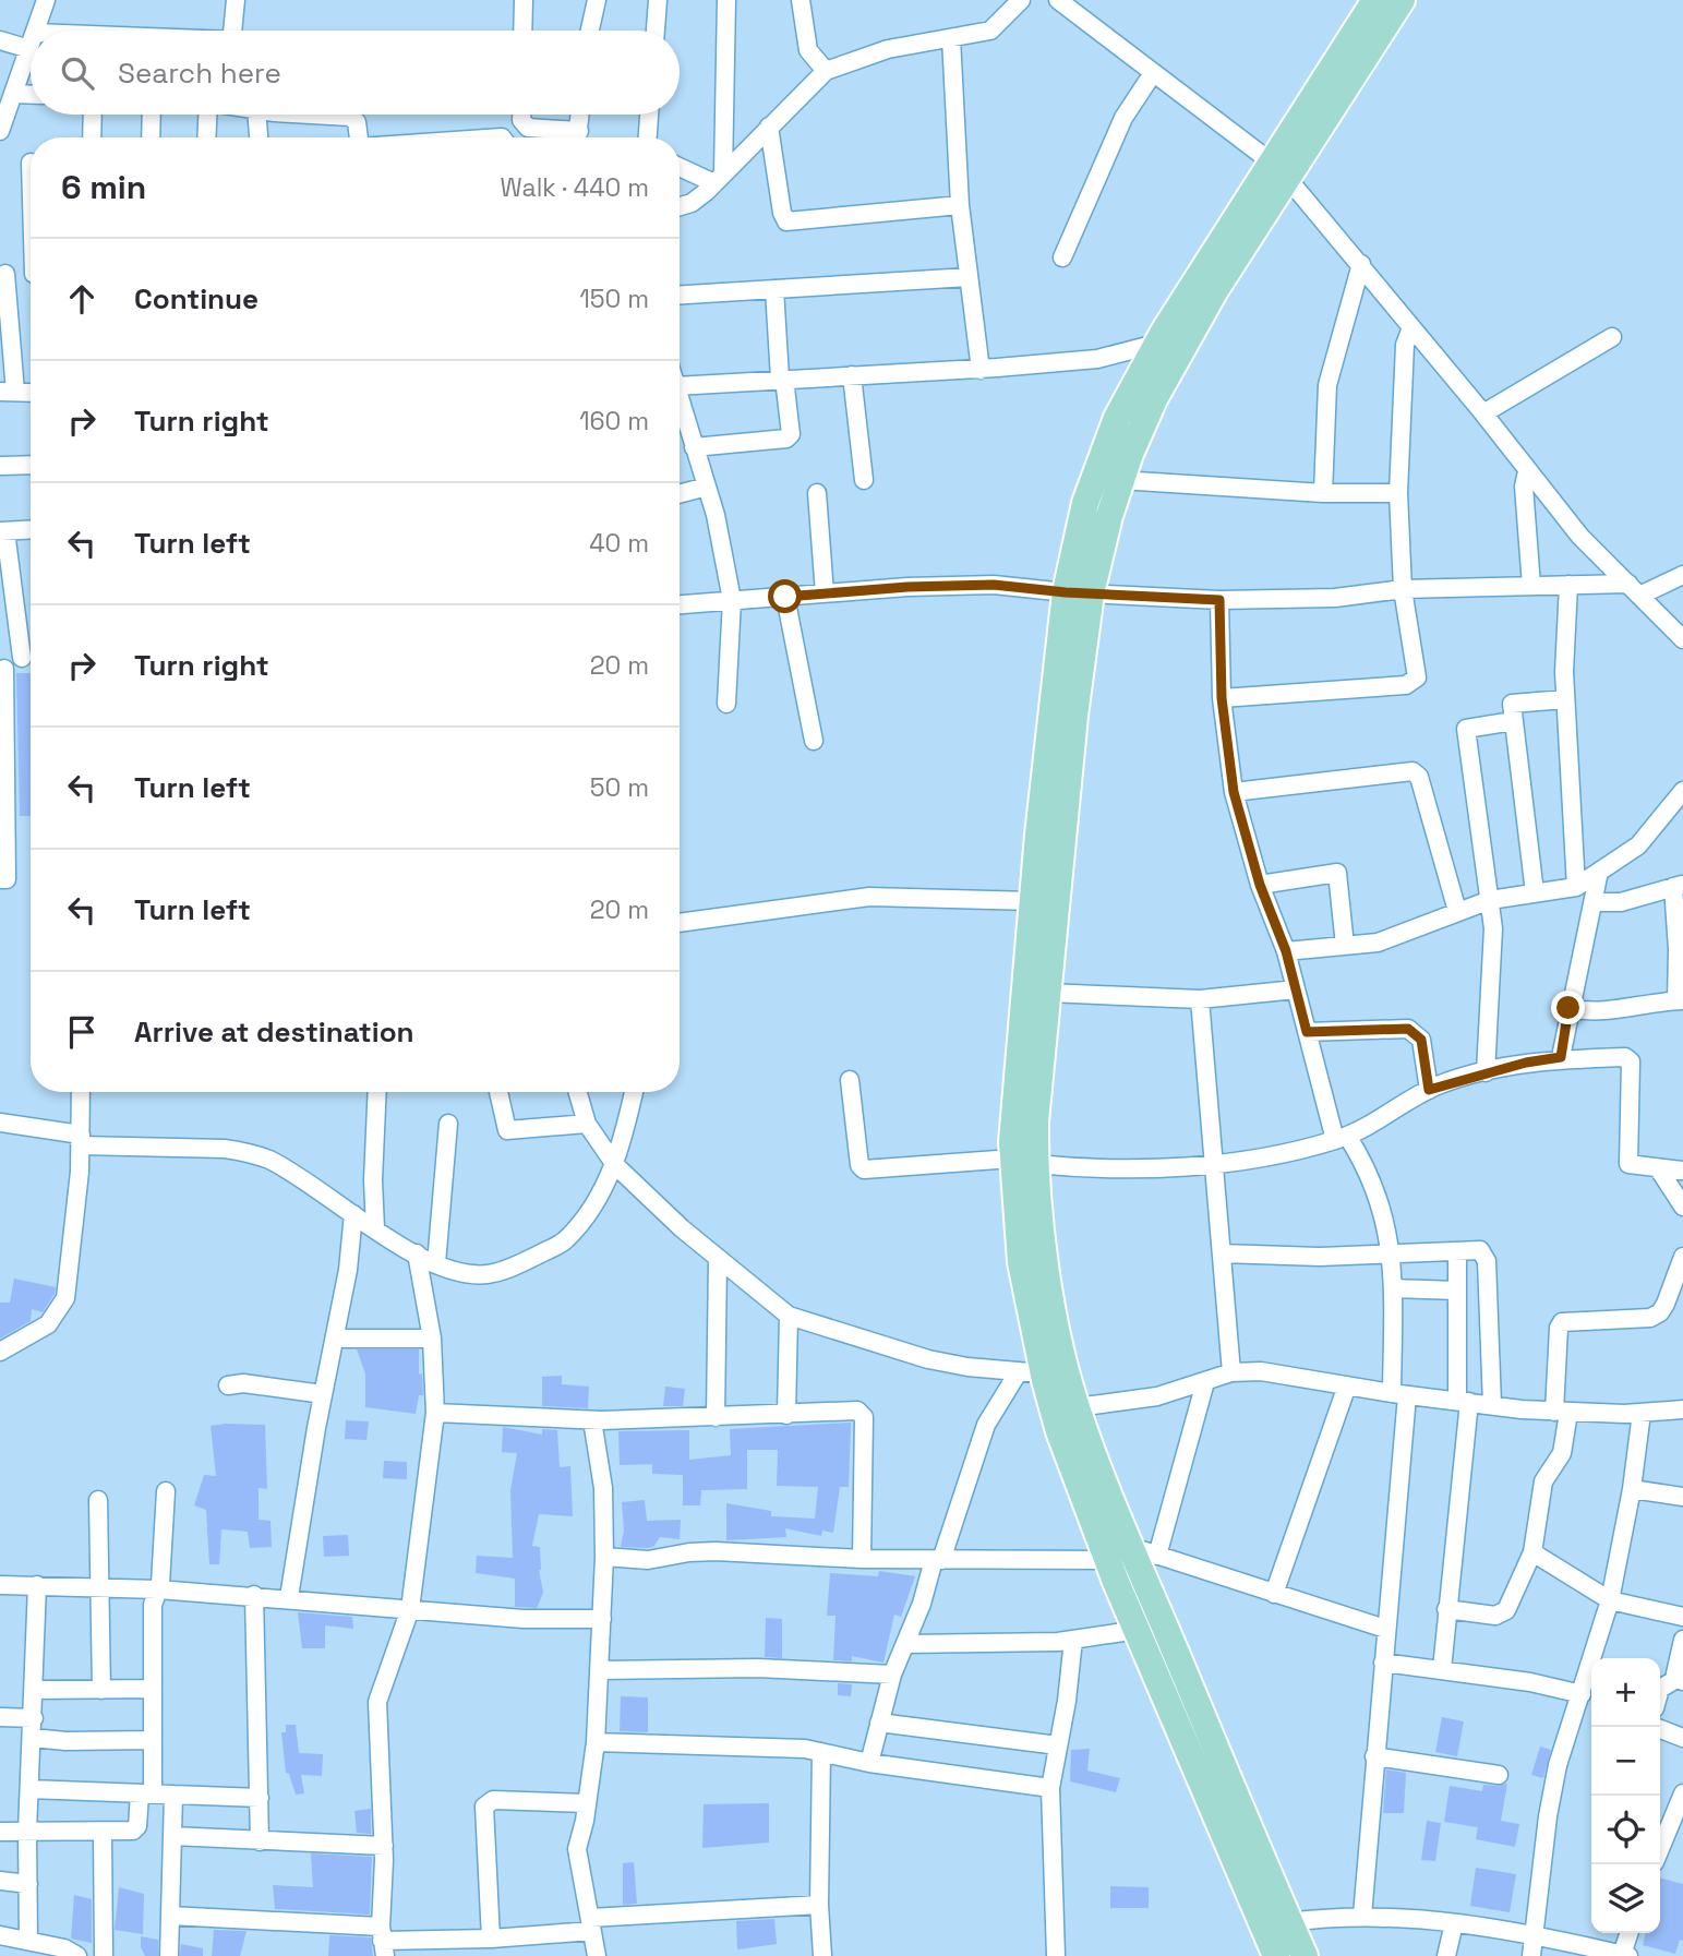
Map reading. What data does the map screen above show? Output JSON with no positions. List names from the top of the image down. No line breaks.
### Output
{"page":{"search":"Search here","heading":["6 min","Walk · 440 m"],"list":[["Continue","150 m"],["Turn right","160 m"],["Turn left","40 m"],["Turn right","20 m"],["Turn left","50 m"],["Turn left","20 m"],"Arrive at destination"],"map_buttons":["+","−"]}}
